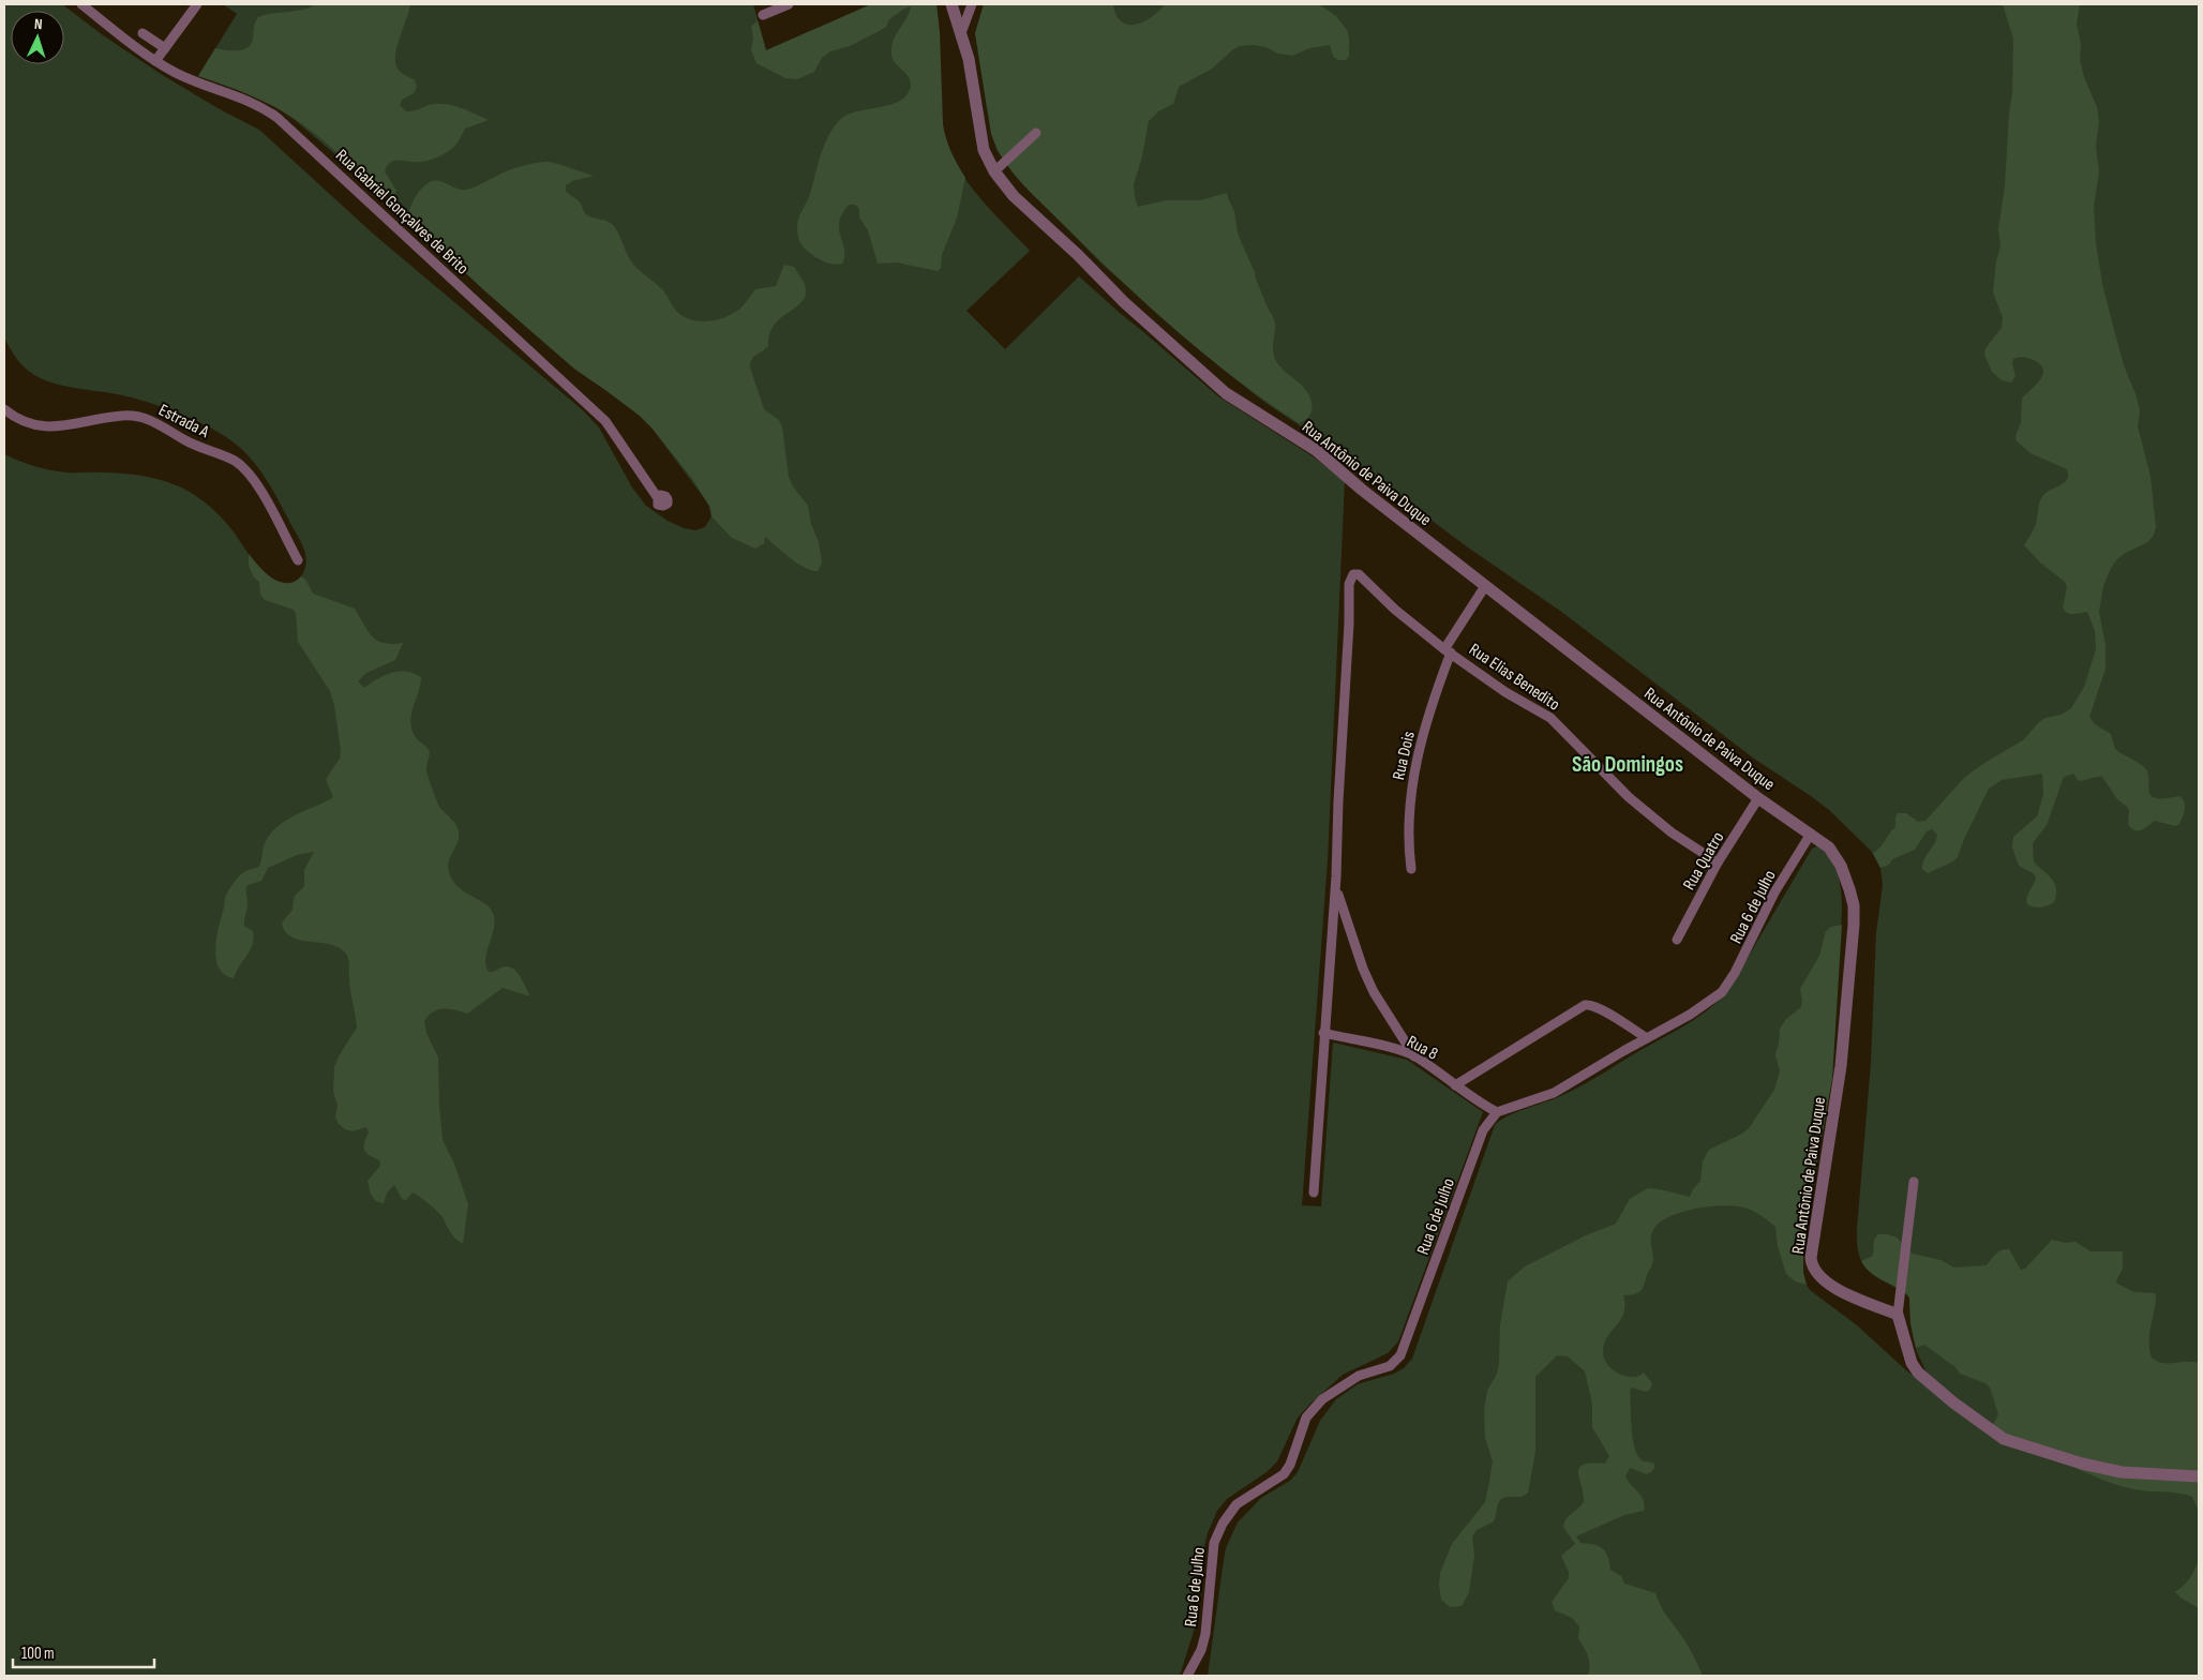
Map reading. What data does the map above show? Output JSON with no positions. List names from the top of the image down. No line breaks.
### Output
{"streets":{"street":["Rua Gabriel Gonçalves de Brito","Estrada A","Rua Antônio de Paiva Duque","Rua Elias Benedito","Rua Dois","Rua Quatro","Rua 6 de Julho","Rua 8"]},"crossings":[["Rua Antônio de Paiva Duque","Rua Dois"],["Rua Antônio de Paiva Duque","Rua Quatro"],["Rua Antônio de Paiva Duque","Rua 6 de Julho"],["Rua Elias Benedito","Rua Dois"],["Rua Elias Benedito","Rua Quatro"],["Rua 6 de Julho","Rua 8"]],"districts":["São Domingos"],"scale_bar":"100 m","north":"top"}
